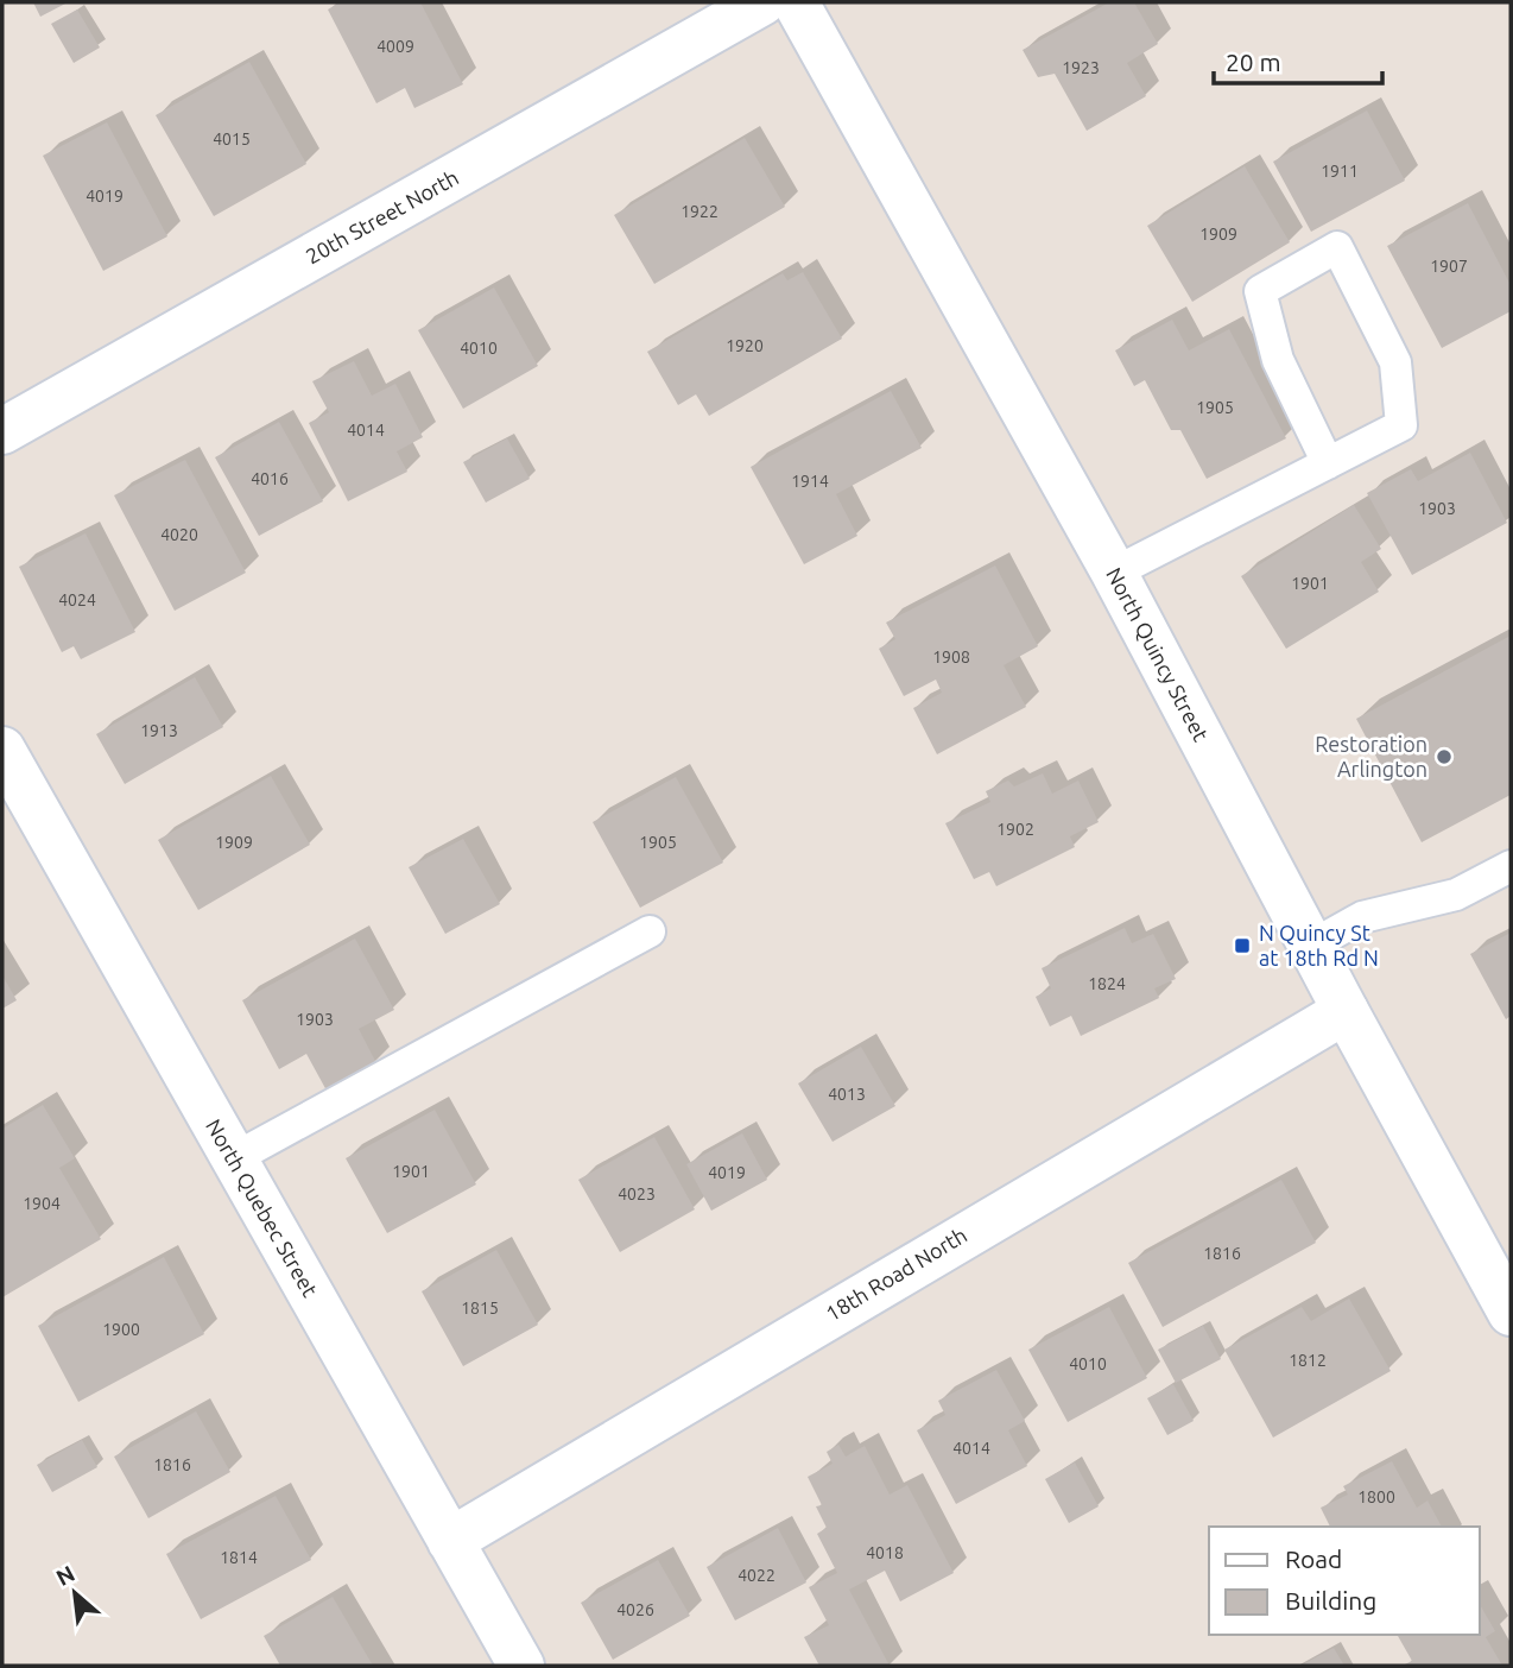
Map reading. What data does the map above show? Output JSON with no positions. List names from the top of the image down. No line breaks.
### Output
{"streets":{"street":["20th Street North","North Quincy Street","North Quebec Street","18th Road North"]},"crossings":[["North Quincy Street","18th Road North"],["North Quebec Street","18th Road North"]],"places":{"other":["Restoration Arlington"],"transit":["N Quincy St at 18th Rd N"]},"house_numbers":["4009","1923","4015","1911","4019","1922","1909","1907","1920","4010","1905","4014","4016","1914","1903","4020","1901","4024","1908","1913","1902","1909","1905","1824","1903","4013","1901","4019","4023","1904","1816","1815","1900","1812","4010","4014","1816","1800","4018","1814","4022","4026"],"legend":["Road","Building"],"scale_bar":"20 m","north":"top left"}
